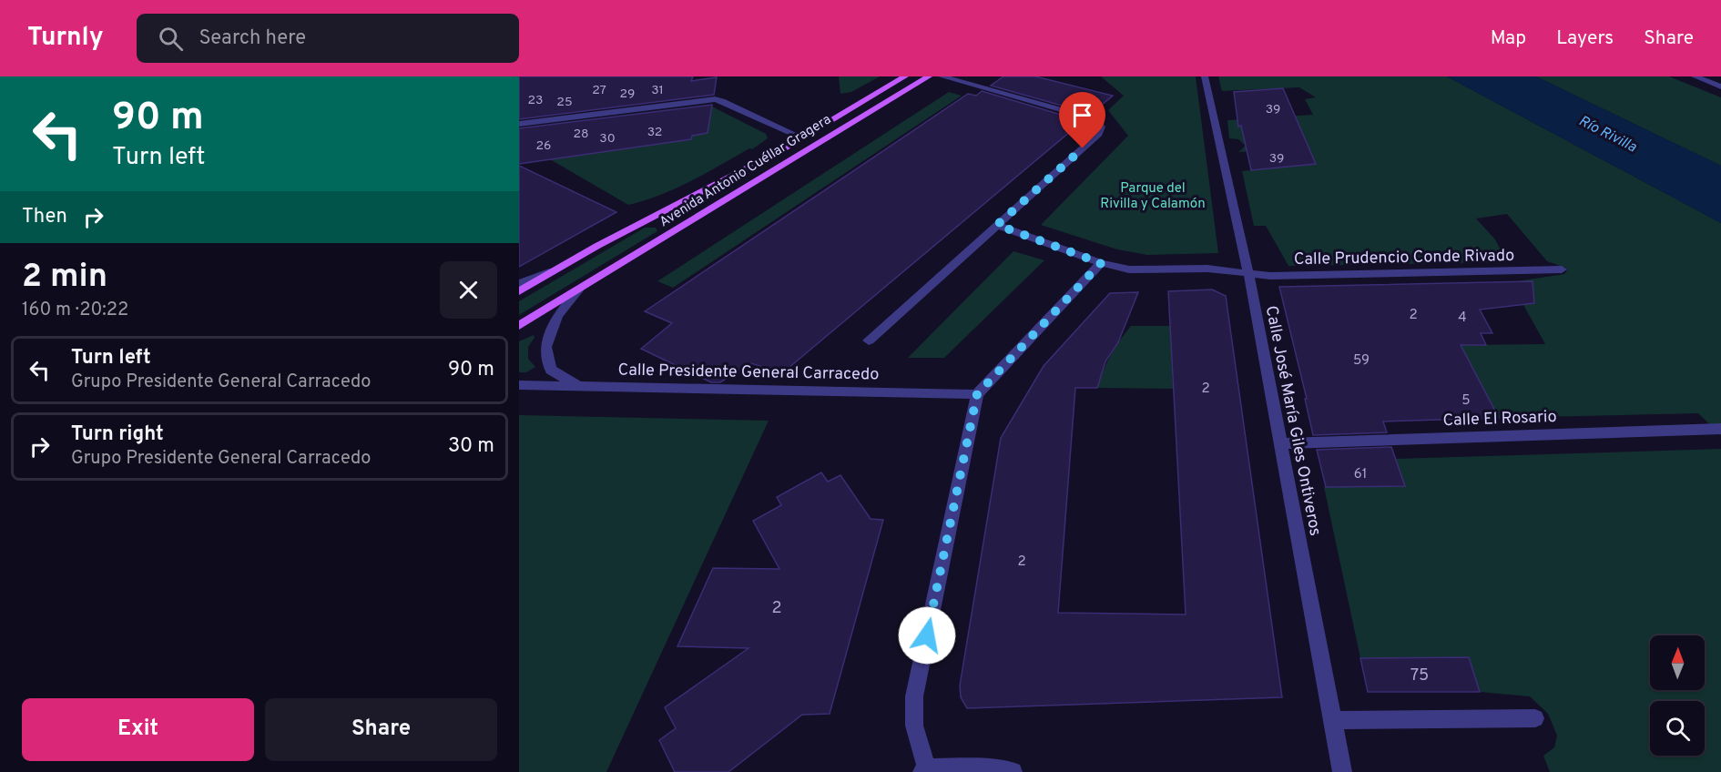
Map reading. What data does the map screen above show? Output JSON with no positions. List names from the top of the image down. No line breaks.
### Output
{"streets":{"main road":["Avenida Antonio Cuéllar Gragera"],"street":["Calle Prudencio Conde Rivado","Calle Presidente General Carracedo","Calle El Rosario","Calle José María Giles Ontiveros"]},"crossings":[["Avenida Antonio Cuéllar Gragera","Calle Presidente General Carracedo"],["Calle Prudencio Conde Rivado","Calle José María Giles Ontiveros"],["Calle El Rosario","Calle José María Giles Ontiveros"]],"water":["Río Rivilla"],"parks":["Parque del Rivilla y Calamón"],"house_numbers":["27","31","29","23","25","39","32","28","30","26","39","2","4","59","2","5","61","2","2","75"],"north":"top","page":{"header":"Turnly","search":"Search here","nav":["Map","Layers","Share"],"turn":["90 m","Turn left"],"then":"Then","heading":["2 min","160 m · 20:22"],"list":[{"name":"Turn left","note":"Grupo Presidente General Carracedo","value":"90 m"},{"name":"Turn right","note":"Grupo Presidente General Carracedo","value":"30 m"}],"buttons":["Exit","Share"]}}
